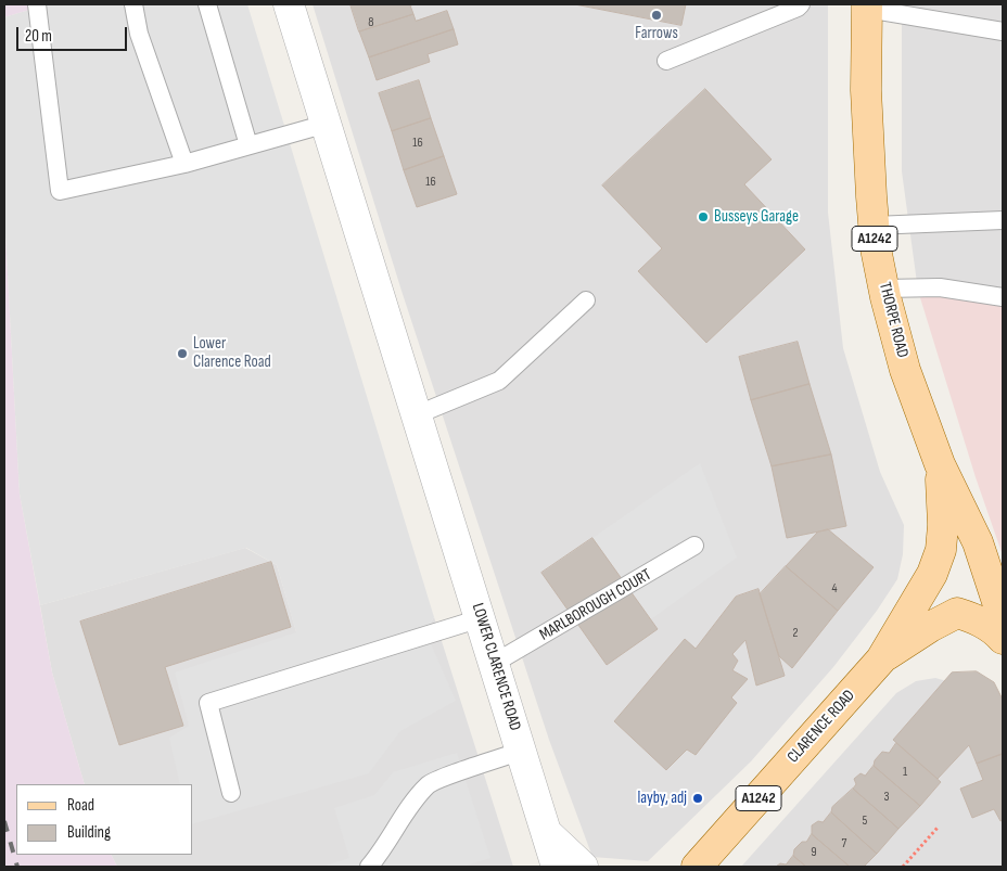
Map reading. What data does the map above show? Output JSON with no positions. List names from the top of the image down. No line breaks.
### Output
{"streets":{"main road":["A1242","THORPE ROAD","CLARENCE ROAD"],"street":["LOWER CLARENCE ROAD"],"lane":["MARLBOROUGH COURT"]},"crossings":[["THORPE ROAD","CLARENCE ROAD"],["MARLBOROUGH COURT","LOWER CLARENCE ROAD"]],"places":["Farrows","Busseys Garage","Lower Clarence Road","layby, adj"],"house_numbers":["8","16","16","4","2","1","3","5","7","9"],"legend":["Road","Building"],"scale_bar":"20 m"}
